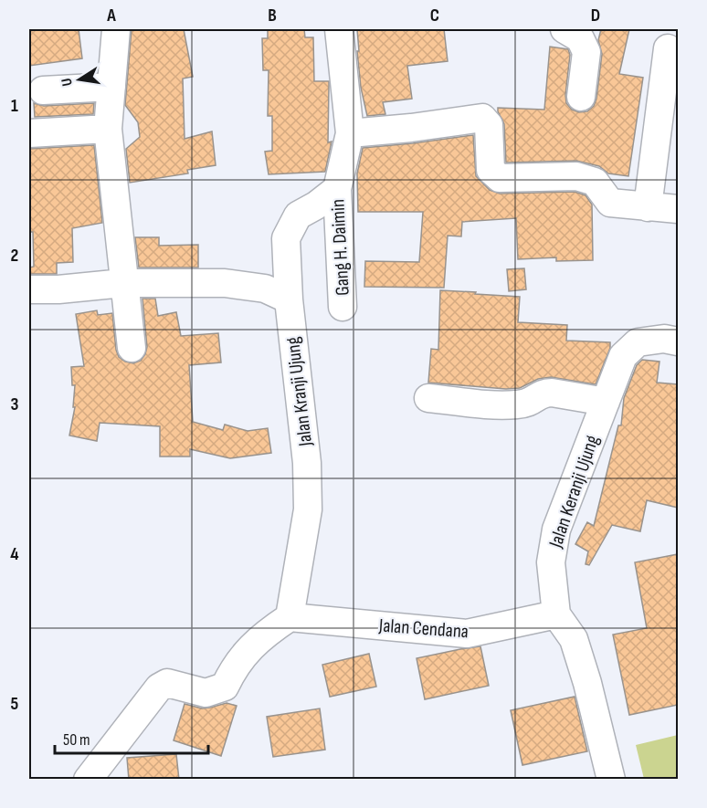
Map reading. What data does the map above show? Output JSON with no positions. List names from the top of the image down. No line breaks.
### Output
{"streets":{"street":["Gang H. Daimin","Jalan Kranji Ujung","Jalan Keranji Ujung","Jalan Cendana"]},"crossings":[["Gang H. Daimin","Jalan Kranji Ujung"],["Jalan Kranji Ujung","Jalan Cendana"],["Jalan Keranji Ujung","Jalan Cendana"]],"scale_bar":"50 m","north":"left","grid":{"columns":["A","B","C","D"],"rows":["1","2","3","4","5"]}}
